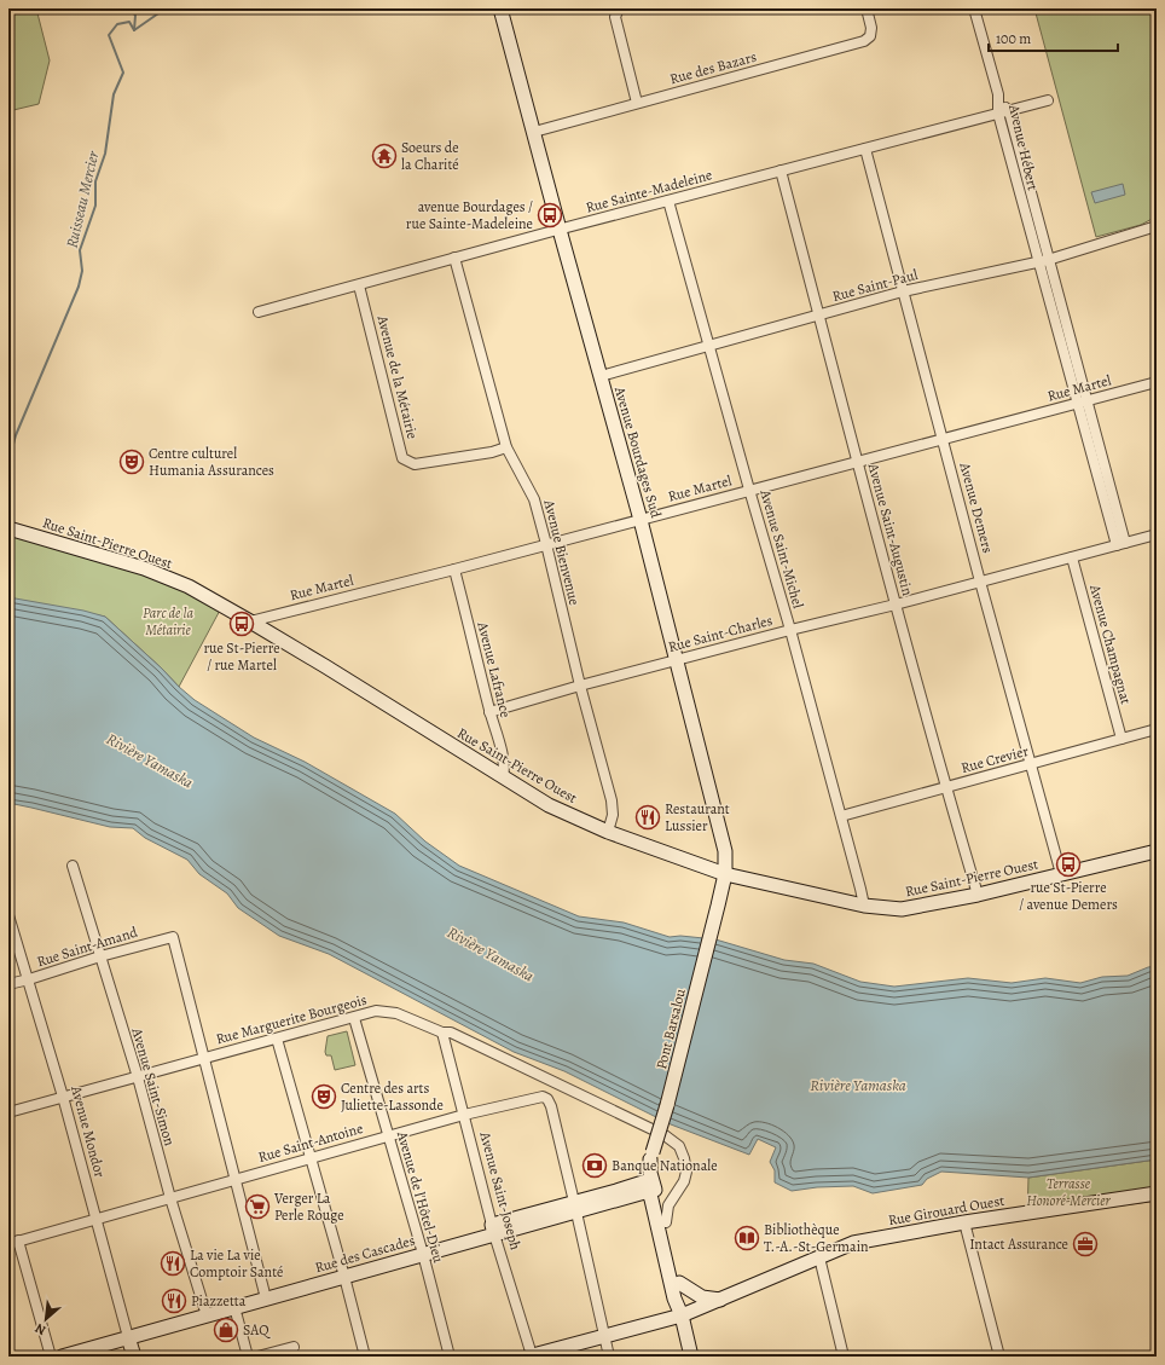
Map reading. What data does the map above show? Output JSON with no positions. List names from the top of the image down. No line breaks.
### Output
{"streets":{"street":["Rue des Bazars","Avenue Hébert","Rue Sainte-Madeleine","Rue Saint-Paul","Avenue de la Métairie","Rue Martel","Avenue Bourdages Sud","Avenue Demers","Avenue Saint-Augustin","Rue Saint-Pierre Ouest","Avenue Saint-Michel","Avenue Bienvenue","Rue Saint-Charles","Avenue Champagnat","Avenue Lafrance","Rue Crevier","Rue Saint-Amand","Rue Marguerite Bourgeois","Pont Barsalou","Avenue Saint-Simon","Avenue Mondor","Rue Saint-Antoine","Avenue Saint-Joseph","Avenue de l'Hôtel-Dieu","Rue Girouard Ouest","Rue des Cascades"]},"crossings":[["Rue des Bazars","Avenue Bourdages Sud"],["Avenue Hébert","Rue Sainte-Madeleine"],["Avenue Hébert","Rue Saint-Paul"],["Avenue Hébert","Rue Martel"],["Avenue Hébert","Rue Saint-Charles"],["Rue Sainte-Madeleine","Avenue de la Métairie"],["Rue Sainte-Madeleine","Avenue Bourdages Sud"],["Rue Sainte-Madeleine","Avenue Demers"],["Rue Sainte-Madeleine","Avenue Saint-Augustin"],["Rue Sainte-Madeleine","Avenue Saint-Michel"],["Rue Sainte-Madeleine","Avenue Bienvenue"],["Rue Saint-Paul","Avenue Bourdages Sud"],["Rue Saint-Paul","Avenue Demers"],["Rue Saint-Paul","Avenue Saint-Augustin"],["Rue Saint-Paul","Avenue Saint-Michel"],["Avenue de la Métairie","Avenue Bienvenue"],["Rue Martel","Avenue Bourdages Sud"],["Rue Martel","Avenue Demers"],["Rue Martel","Avenue Saint-Augustin"],["Rue Martel","Rue Saint-Pierre Ouest"],["Rue Martel","Avenue Saint-Michel"],["Rue Martel","Avenue Bienvenue"],["Rue Martel","Avenue Lafrance"],["Avenue Bourdages Sud","Rue Saint-Pierre Ouest"],["Avenue Bourdages Sud","Rue Saint-Charles"],["Avenue Bourdages Sud","Pont Barsalou"],["Avenue Demers","Rue Saint-Pierre Ouest"],["Avenue Demers","Rue Saint-Charles"],["Avenue Demers","Rue Crevier"],["Avenue Saint-Augustin","Rue Saint-Pierre Ouest"],["Avenue Saint-Augustin","Rue Saint-Charles"],["Avenue Saint-Augustin","Rue Crevier"],["Rue Saint-Pierre Ouest","Avenue Saint-Michel"],["Rue Saint-Pierre Ouest","Avenue Bienvenue"],["Rue Saint-Pierre Ouest","Avenue Lafrance"],["Avenue Saint-Michel","Rue Saint-Charles"],["Avenue Saint-Michel","Rue Crevier"],["Avenue Bienvenue","Rue Saint-Charles"],["Rue Saint-Charles","Avenue Champagnat"],["Rue Saint-Charles","Avenue Lafrance"],["Avenue Champagnat","Rue Crevier"],["Rue Saint-Amand","Rue Marguerite Bourgeois"],["Rue Saint-Amand","Avenue Saint-Simon"],["Rue Saint-Amand","Avenue Mondor"],["Rue Marguerite Bourgeois","Avenue Saint-Simon"],["Rue Marguerite Bourgeois","Avenue Mondor"],["Rue Marguerite Bourgeois","Avenue Saint-Joseph"],["Rue Marguerite Bourgeois","Avenue de l'Hôtel-Dieu"],["Pont Barsalou","Rue des Cascades"],["Avenue Saint-Simon","Rue Saint-Antoine"],["Avenue Saint-Simon","Rue des Cascades"],["Avenue Mondor","Rue Saint-Antoine"],["Avenue Mondor","Rue des Cascades"],["Rue Saint-Antoine","Avenue Saint-Joseph"],["Rue Saint-Antoine","Avenue de l'Hôtel-Dieu"],["Rue Saint-Antoine","Rue Girouard Ouest"],["Rue Saint-Antoine","Rue des Cascades"],["Avenue Saint-Joseph","Rue Girouard Ouest"],["Avenue Saint-Joseph","Rue des Cascades"],["Avenue de l'Hôtel-Dieu","Rue des Cascades"]],"water":["Ruisseau Mercier","Rivière Yamaska"],"parks":["Parc de la Métairie","Terrasse Honoré-Mercier"],"places":{"temple":["Soeurs de la Charité"],"bus stop":["avenue Bourdages / rue Sainte-Madeleine","rue St-Pierre / rue Martel","rue St-Pierre / avenue Demers"],"theatre":["Centre culturel Humania Assurances","Centre des arts Juliette-Lassonde"],"restaurant":["Restaurant Lussier","La vie La vie Comptoir Santé","Piazzetta"],"bank":["Banque Nationale"],"supermarket":["Verger La Perle Rouge"],"library":["Bibliothèque T.-A.-St-Germain"],"office":["Intact Assurance"],"shop":["SAQ"]},"scale_bar":"100 m","north":"bottom left"}
